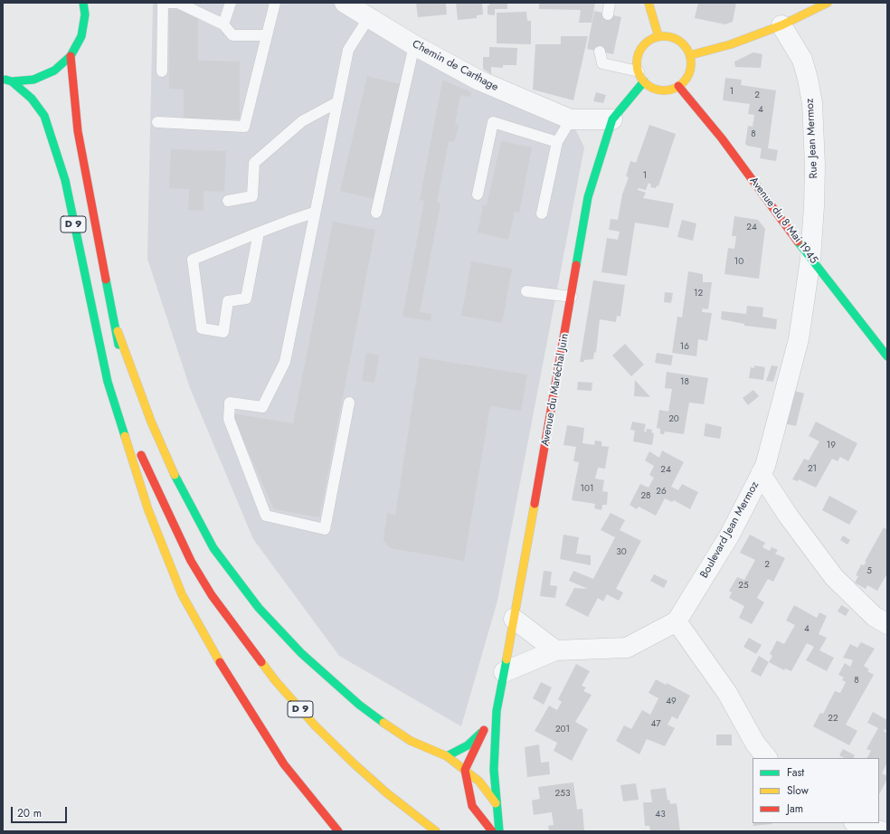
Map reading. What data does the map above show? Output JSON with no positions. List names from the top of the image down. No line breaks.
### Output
{"streets":{"main road":["Avenue du 8 Mai 1945","D 9","Avenue du Maréchal Juin"],"street":["Chemin de Carthage","Rue Jean Mermoz","Boulevard Jean Mermoz"]},"crossings":[["Chemin de Carthage","Avenue du Maréchal Juin"],["Rue Jean Mermoz","Avenue du 8 Mai 1945"],["Rue Jean Mermoz","Boulevard Jean Mermoz"],["Avenue du 8 Mai 1945","Avenue du Maréchal Juin"],["Avenue du 8 Mai 1945","Boulevard Jean Mermoz"]],"house_numbers":["1","2","4","8","1","24","10","12","16","18","20","19","21","24","101","26","28","30","2","5","25","4","8","49","22","47","201","253","43"],"legend":["Fast","Slow","Jam"],"scale_bar":"20 m"}
